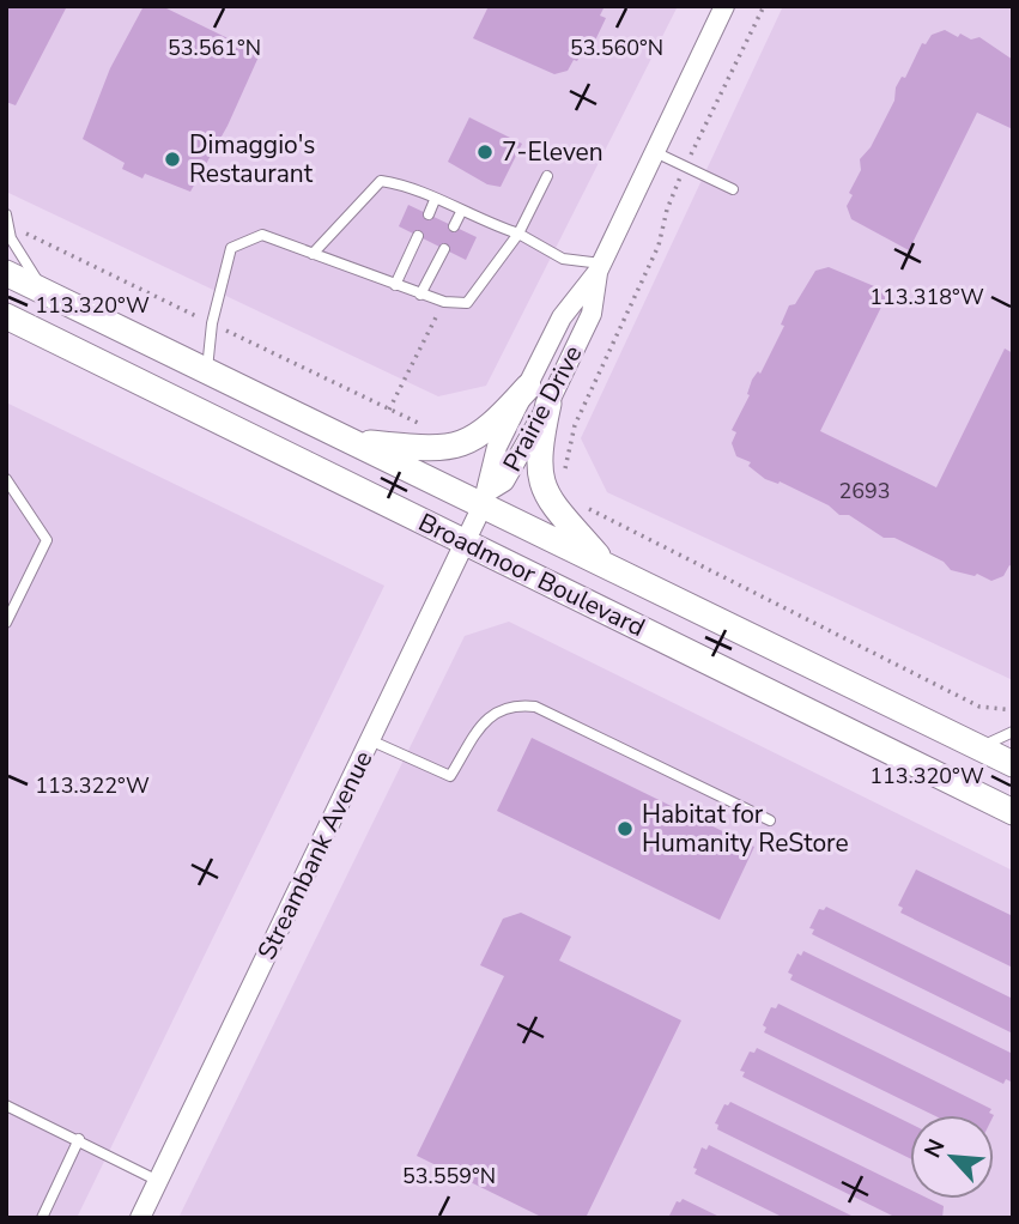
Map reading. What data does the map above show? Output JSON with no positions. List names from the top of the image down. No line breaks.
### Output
{"streets":{"main road":["Broadmoor Boulevard"],"street":["Prairie Drive","Streambank Avenue"]},"crossings":[["Prairie Drive","Broadmoor Boulevard"],["Prairie Drive","Streambank Avenue"],["Broadmoor Boulevard","Streambank Avenue"]],"places":["7-Eleven","Dimaggio's Restaurant","Habitat for Humanity ReStore"],"house_numbers":["2693"],"north":"top left","coordinates":["53.561°N","53.560°N","113.318°W","113.320°W","113.322°W","53.559°N"]}
